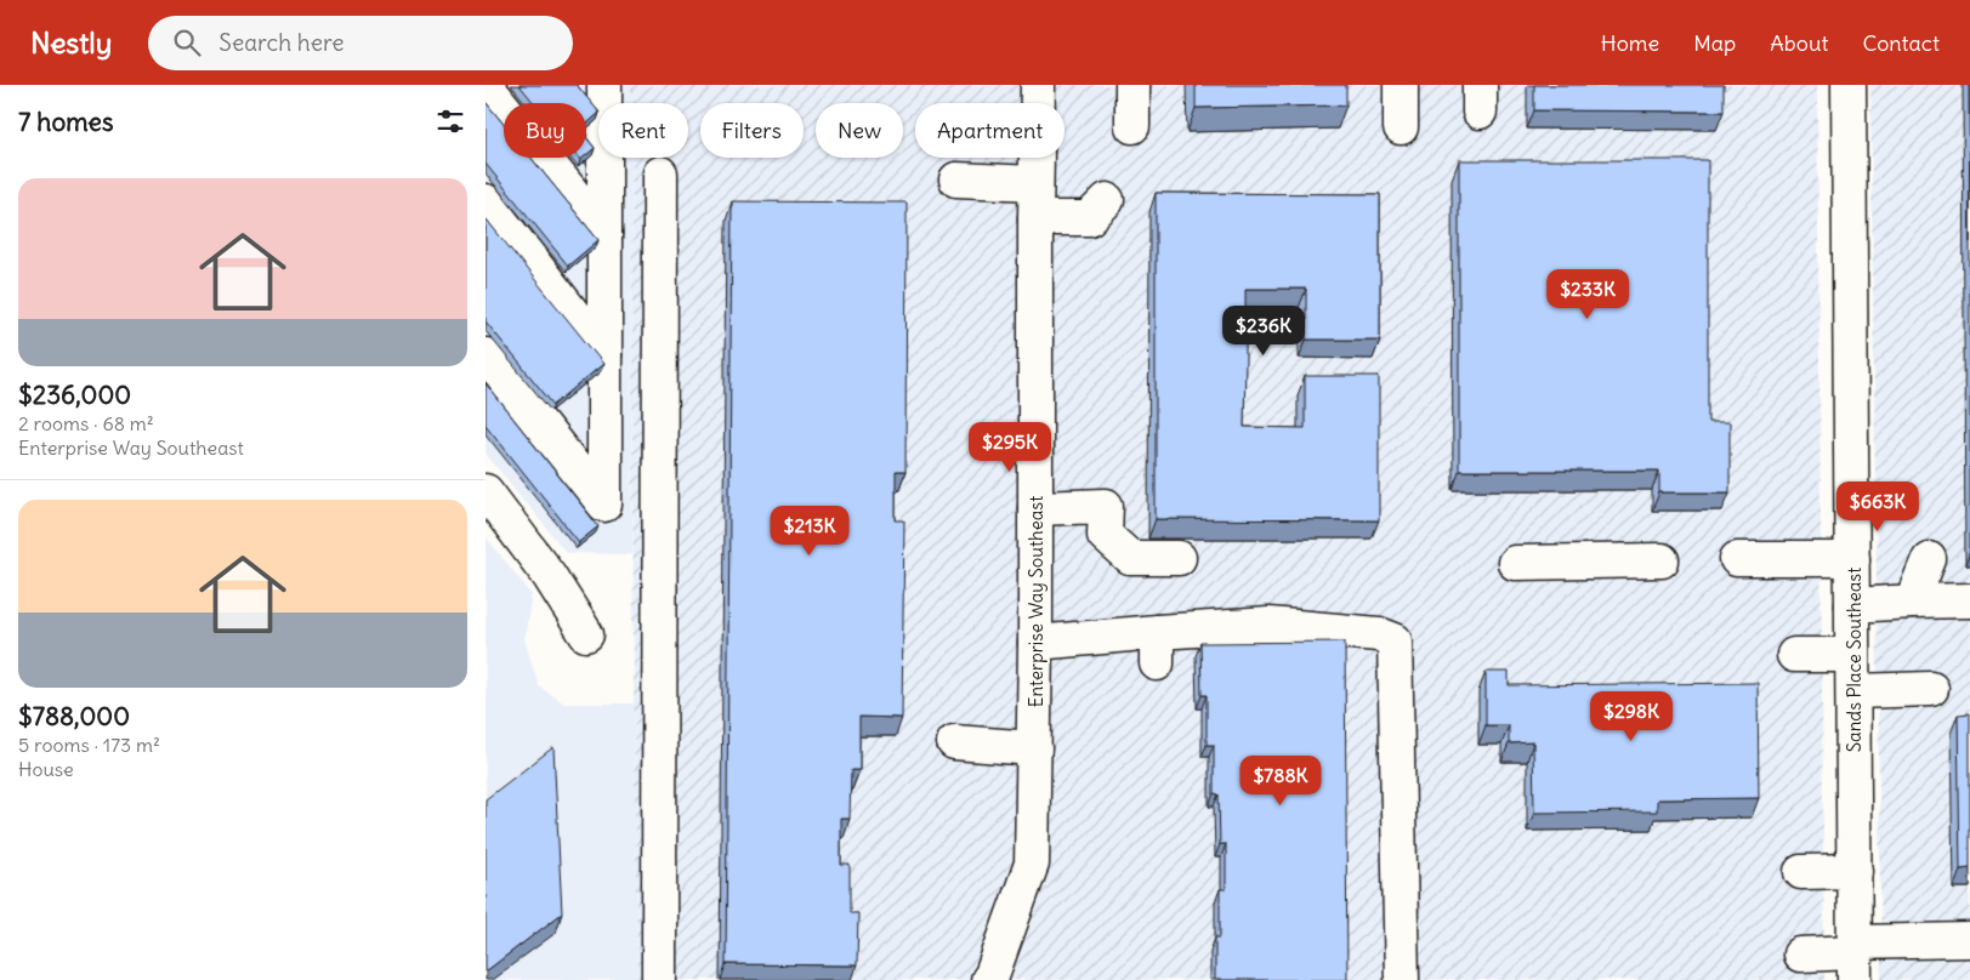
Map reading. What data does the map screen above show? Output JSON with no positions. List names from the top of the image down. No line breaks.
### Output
{"streets":{"street":["Enterprise Way Southeast","Sands Place Southeast"]},"page":{"header":"Nestly","search":"Search here","nav":["Home","Map","About","Contact"],"heading":"7 homes","chip":["Buy","Rent","Filters","New","Apartment"],"list":[{"name":"$236,000","note":"2 rooms · 68 m² · Enterprise Way Southeast"},{"name":"$788,000","note":"5 rooms · 173 m² · House"}],"price":["$233K","$236K","$295K","$663K","$213K","$298K","$788K"]}}
